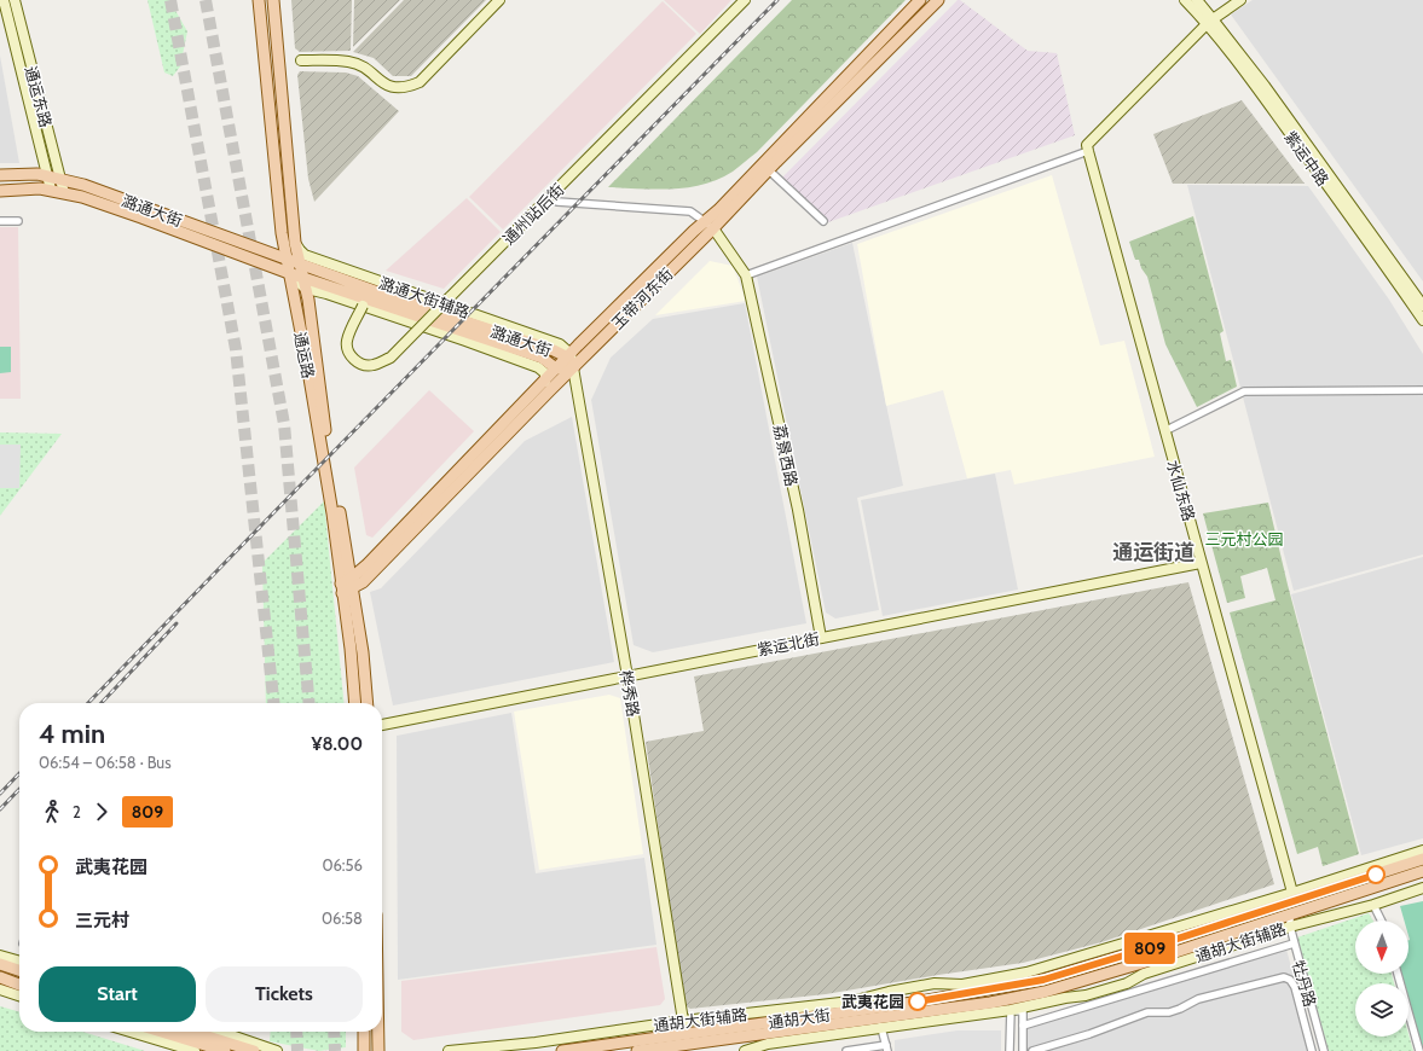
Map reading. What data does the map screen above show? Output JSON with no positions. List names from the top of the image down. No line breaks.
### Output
{"streets":{"main road":["潞通大街","玉带河东街","通运路","通胡大街"],"street":["通运东路","紫运中路","通州站后街","潞通大街辅路","荔景西路","水仙东路","紫运北街","桦秀路","通胡大街辅路","牡丹路"]},"crossings":[["通运东路","潞通大街"],["潞通大街","潞通大街辅路"],["潞通大街","玉带河东街"],["潞通大街","通运路"],["潞通大街","桦秀路"],["通州站后街","潞通大街辅路"],["潞通大街辅路","玉带河东街"],["潞通大街辅路","通运路"],["潞通大街辅路","桦秀路"],["玉带河东街","通运路"],["玉带河东街","荔景西路"],["玉带河东街","桦秀路"],["荔景西路","紫运北街"],["水仙东路","紫运北街"],["水仙东路","通胡大街辅路"],["水仙东路","牡丹路"],["水仙东路","通胡大街"],["紫运北街","桦秀路"],["桦秀路","通胡大街辅路"],["通胡大街辅路","牡丹路"],["通胡大街辅路","通胡大街"],["牡丹路","通胡大街"]],"districts":["通运街道"],"parks":["三元村公园"],"places":["武夷花园"],"lines":["bus line 809"],"north":"bottom","page":{"on_map":"809","heading":["4 min","06:54 – 06:58 · Bus","¥8.00"],"legs":["2","809"],"list":[{"name":"武夷花园","value":"06:56"},{"name":"三元村","value":"06:58"}],"buttons":["Start","Tickets"]}}
